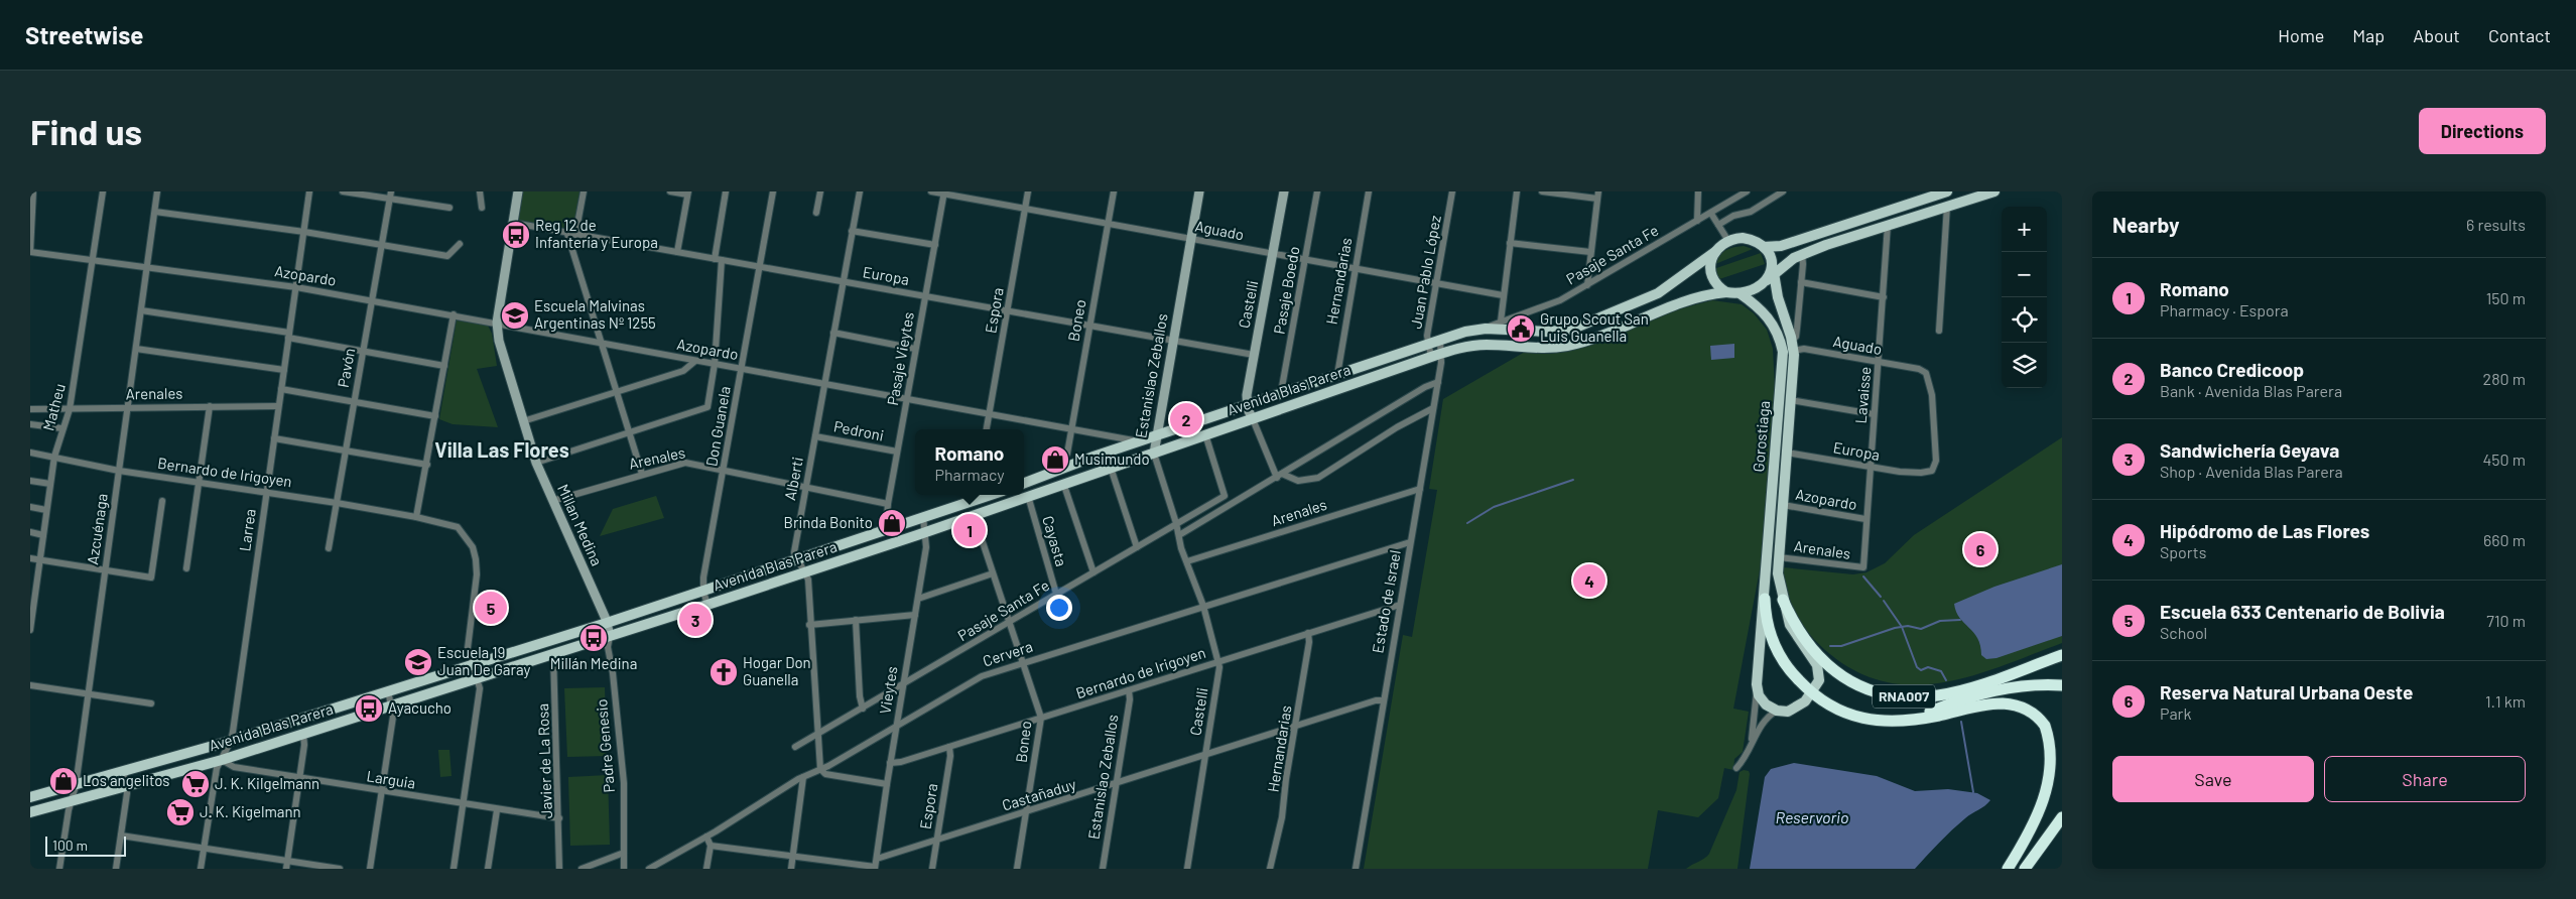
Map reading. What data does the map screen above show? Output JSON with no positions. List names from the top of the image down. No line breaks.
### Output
{"streets":{"highway":["RNA007"],"main road":["Castelli","Estanislao Zeballos","Avenida Blas Parera","Gorostiaga","Millan Medina","Padre Genesio"],"street":["Aguado","Pasaje Santa Fe","Juan Pablo López","Azopardo","Europa","Hernandarias","Pasaje Boedo","Espora","Boneo","Pasaje Vieytes","Pavón","Arenales","Lavaisse","Matheu","Don Guanela","Pedroni","Bernardo de Irigoyen","Alberti","Azcuénaga","Larrea","Cayasta","Estado de Israel","Cervera","Vieytes","Javier de La Rosa","Larguia","Castañaduy"]},"crossings":[["Aguado","Juan Pablo López"],["Aguado","Europa"],["Aguado","Hernandarias"],["Aguado","Pasaje Boedo"],["Aguado","Castelli"],["Aguado","Espora"],["Aguado","Boneo"],["Aguado","Pasaje Vieytes"],["Aguado","Estanislao Zeballos"],["Aguado","Lavaisse"],["Aguado","Gorostiaga"],["Pasaje Santa Fe","Boneo"],["Pasaje Santa Fe","Estanislao Zeballos"],["Pasaje Santa Fe","Avenida Blas Parera"],["Pasaje Santa Fe","Cayasta"],["Pasaje Santa Fe","Vieytes"],["Juan Pablo López","Avenida Blas Parera"],["Azopardo","Espora"],["Azopardo","Boneo"],["Azopardo","Pasaje Vieytes"],["Azopardo","Pavón"],["Azopardo","Avenida Blas Parera"],["Azopardo","Lavaisse"],["Azopardo","Matheu"],["Azopardo","Don Guanela"],["Azopardo","Gorostiaga"],["Azopardo","Alberti"],["Azopardo","Millan Medina"],["Azopardo","Azcuénaga"],["Azopardo","Larrea"],["Europa","Castelli"],["Europa","Espora"],["Europa","Boneo"],["Europa","Pasaje Vieytes"],["Europa","Estanislao Zeballos"],["Europa","Lavaisse"],["Europa","Don Guanela"],["Europa","Gorostiaga"],["Europa","Alberti"],["Europa","Millan Medina"],["Hernandarias","Avenida Blas Parera"],["Hernandarias","Bernardo de Irigoyen"],["Hernandarias","Castañaduy"],["Pasaje Boedo","Avenida Blas Parera"],["Castelli","Estanislao Zeballos"],["Castelli","Avenida Blas Parera"],["Castelli","Arenales"],["Castelli","Bernardo de Irigoyen"],["Castelli","Cervera"],["Castelli","Castañaduy"],["Espora","Bernardo de Irigoyen"],["Espora","Castañaduy"],["Boneo","Avenida Blas Parera"],["Boneo","Bernardo de Irigoyen"],["Boneo","Cervera"],["Boneo","Castañaduy"],["Pasaje Vieytes","Avenida Blas Parera"],["Pasaje Vieytes","Arenales"],["Pasaje Vieytes","Pedroni"],["Pavón","Bernardo de Irigoyen"],["Estanislao Zeballos","Avenida Blas Parera"],["Estanislao Zeballos","Arenales"],["Estanislao Zeballos","Bernardo de Irigoyen"],["Estanislao Zeballos","Castañaduy"],["Avenida Blas Parera","Don Guanela"],["Avenida Blas Parera","Gorostiaga"],["Avenida Blas Parera","Bernardo de Irigoyen"],["Avenida Blas Parera","Alberti"],["Avenida Blas Parera","Millan Medina"],["Avenida Blas Parera","Azcuénaga"],["Avenida Blas Parera","Larrea"],["Avenida Blas Parera","Cayasta"],["Avenida Blas Parera","Estado de Israel"],["Avenida Blas Parera","Vieytes"],["Avenida Blas Parera","Padre Genesio"],["Avenida Blas Parera","Javier de La Rosa"],["Avenida Blas Parera","Larguia"],["Arenales","Lavaisse"],["Arenales","Matheu"],["Arenales","Don Guanela"],["Arenales","Gorostiaga"],["Arenales","Alberti"],["Arenales","Millan Medina"],["Arenales","Azcuénaga"],["Arenales","Larrea"],["Arenales","Estado de Israel"],["Matheu","Bernardo de Irigoyen"],["Pedroni","Alberti"],["Gorostiaga","RNA007"],["Bernardo de Irigoyen","Azcuénaga"],["Bernardo de Irigoyen","Larrea"],["Bernardo de Irigoyen","Estado de Israel"],["Bernardo de Irigoyen","Vieytes"],["Millan Medina","Padre Genesio"],["Larrea","Larguia"],["Estado de Israel","Cervera"],["Estado de Israel","Castañaduy"],["Cervera","Vieytes"],["Vieytes","Castañaduy"],["Javier de La Rosa","Larguia"]],"districts":["Villa Las Flores"],"water":["Reservorio"],"places":{"bus stop":["Reg 12 de Infantería y Europa","Millán Medina","Ayacucho"],"school or university":["Escuela Malvinas Argentinas Nº 1255","Escuela 19 Juan De Garay"],"public building":["Grupo Scout San Luis Guanella"],"shop":["Musimundo","Brinda Bonito","Los angelitos"],"church":["Hogar Don Guanella"],"supermarket":["J. K. Kilgelmann","J. K. Kigelmann"]},"scale_bar":"100 m","page":{"header":"Streetwise","nav":["Home","Map","About","Contact"],"buttons":["Directions",["Save","Share"]],"title":"Find us","heading":["Nearby","6 results"],"map_buttons":["+","−"],"list":[{"mark":"1","name":"Romano","note":"Pharmacy · Espora","value":"150 m"},{"mark":"2","name":"Banco Credicoop","note":"Bank · Avenida Blas Parera","value":"280 m"},{"mark":"3","name":"Sandwichería Geyava","note":"Shop · Avenida Blas Parera","value":"450 m"},{"mark":"4","name":"Hipódromo de Las Flores","note":"Sports","value":"660 m"},{"mark":"5","name":"Escuela 633 Centenario de Bolivia","note":"School","value":"710 m"},{"mark":"6","name":"Reserva Natural Urbana Oeste","note":"Park","value":"1.1 km"}],"pins":["2","1","6","4","5","3"],"popup":["Romano","Pharmacy"],"scale":"100 m"}}
